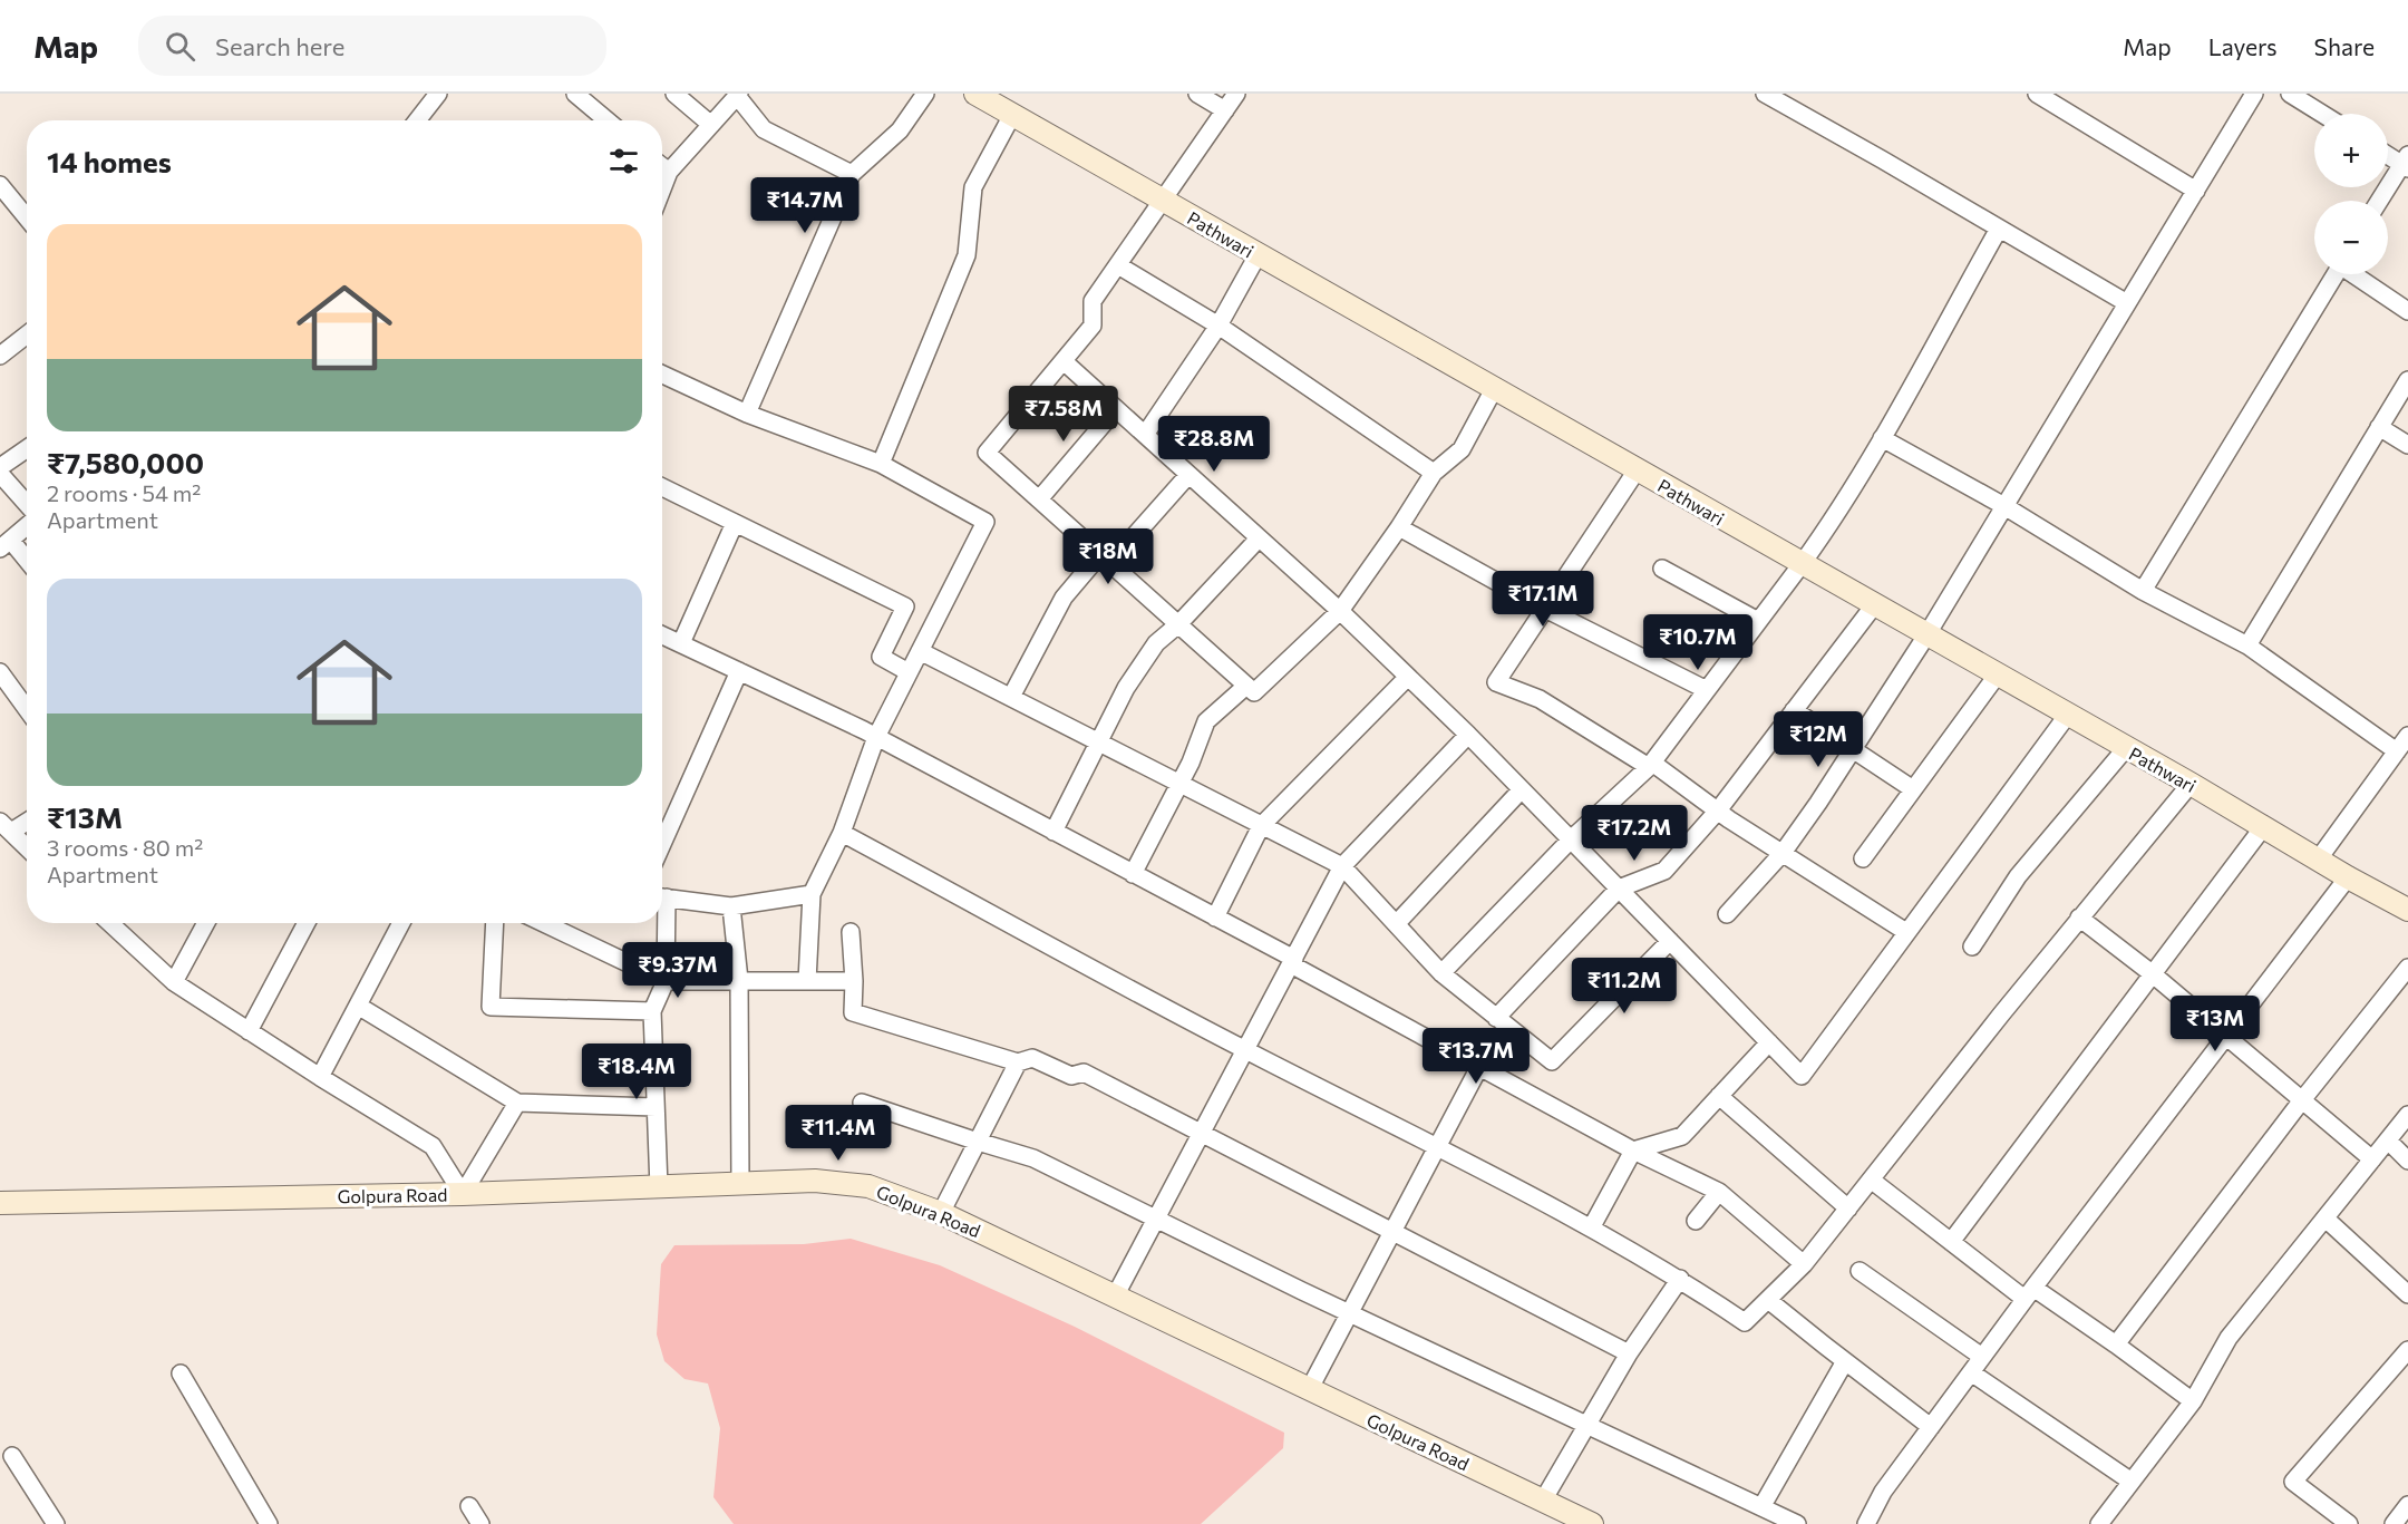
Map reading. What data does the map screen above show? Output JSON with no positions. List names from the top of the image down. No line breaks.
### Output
{"streets":{"street":["Pathwari","Golpura Road"]},"page":{"header":"Map","search":"Search here","nav":["Map","Layers","Share"],"map_buttons":["+","−"],"heading":"14 homes","price":["₹14.7M","₹7.58M","₹28.8M","₹18M","₹17.1M","₹10.7M","₹12M","₹17.2M","₹9.37M","₹11.2M","₹13M","₹13.7M","₹18.4M","₹11.4M"],"list":[{"name":"₹7,580,000","note":"2 rooms · 54 m² · Apartment"},{"name":"₹13M","note":"3 rooms · 80 m² · Apartment"}]}}
